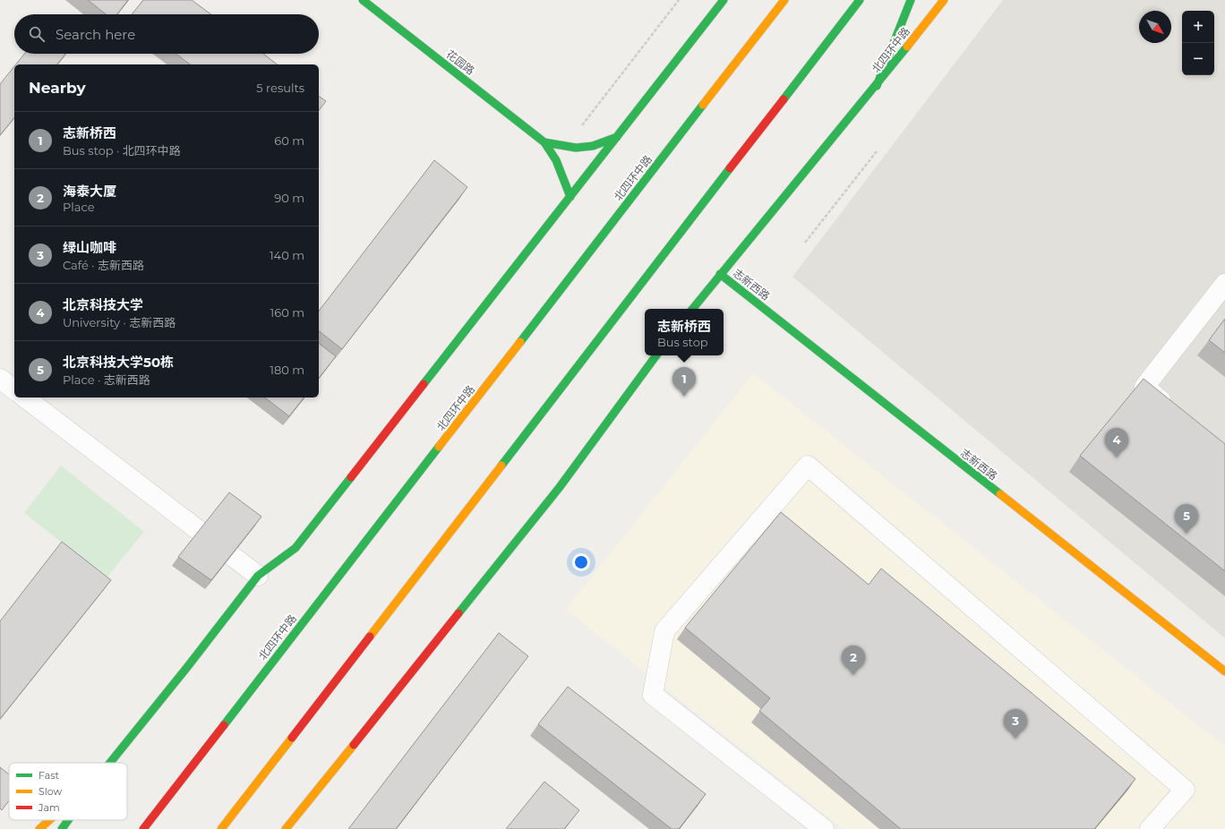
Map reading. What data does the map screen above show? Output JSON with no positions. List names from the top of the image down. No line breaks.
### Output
{"streets":{"main road":["北四环中路","花园路","志新西路"]},"crossings":[["北四环中路","志新西路"]],"legend":["Fast","Slow","Jam"],"north":"bottom right","page":{"map_buttons":["+","−"],"search":"Search here","heading":["Nearby","5 results"],"list":[{"mark":"1","name":"志新桥西","note":"Bus stop · 北四环中路","value":"60 m"},{"mark":"2","name":"海泰大厦","note":"Place","value":"90 m"},{"mark":"3","name":"绿山咖啡","note":"Café · 志新西路","value":"140 m"},{"mark":"4","name":"北京科技大学","note":"University · 志新西路","value":"160 m"},{"mark":"5","name":"北京科技大学50栋","note":"Place · 志新西路","value":"180 m"}],"popup":["志新桥西","Bus stop"],"pins":["1","4","5","2","3"]}}
